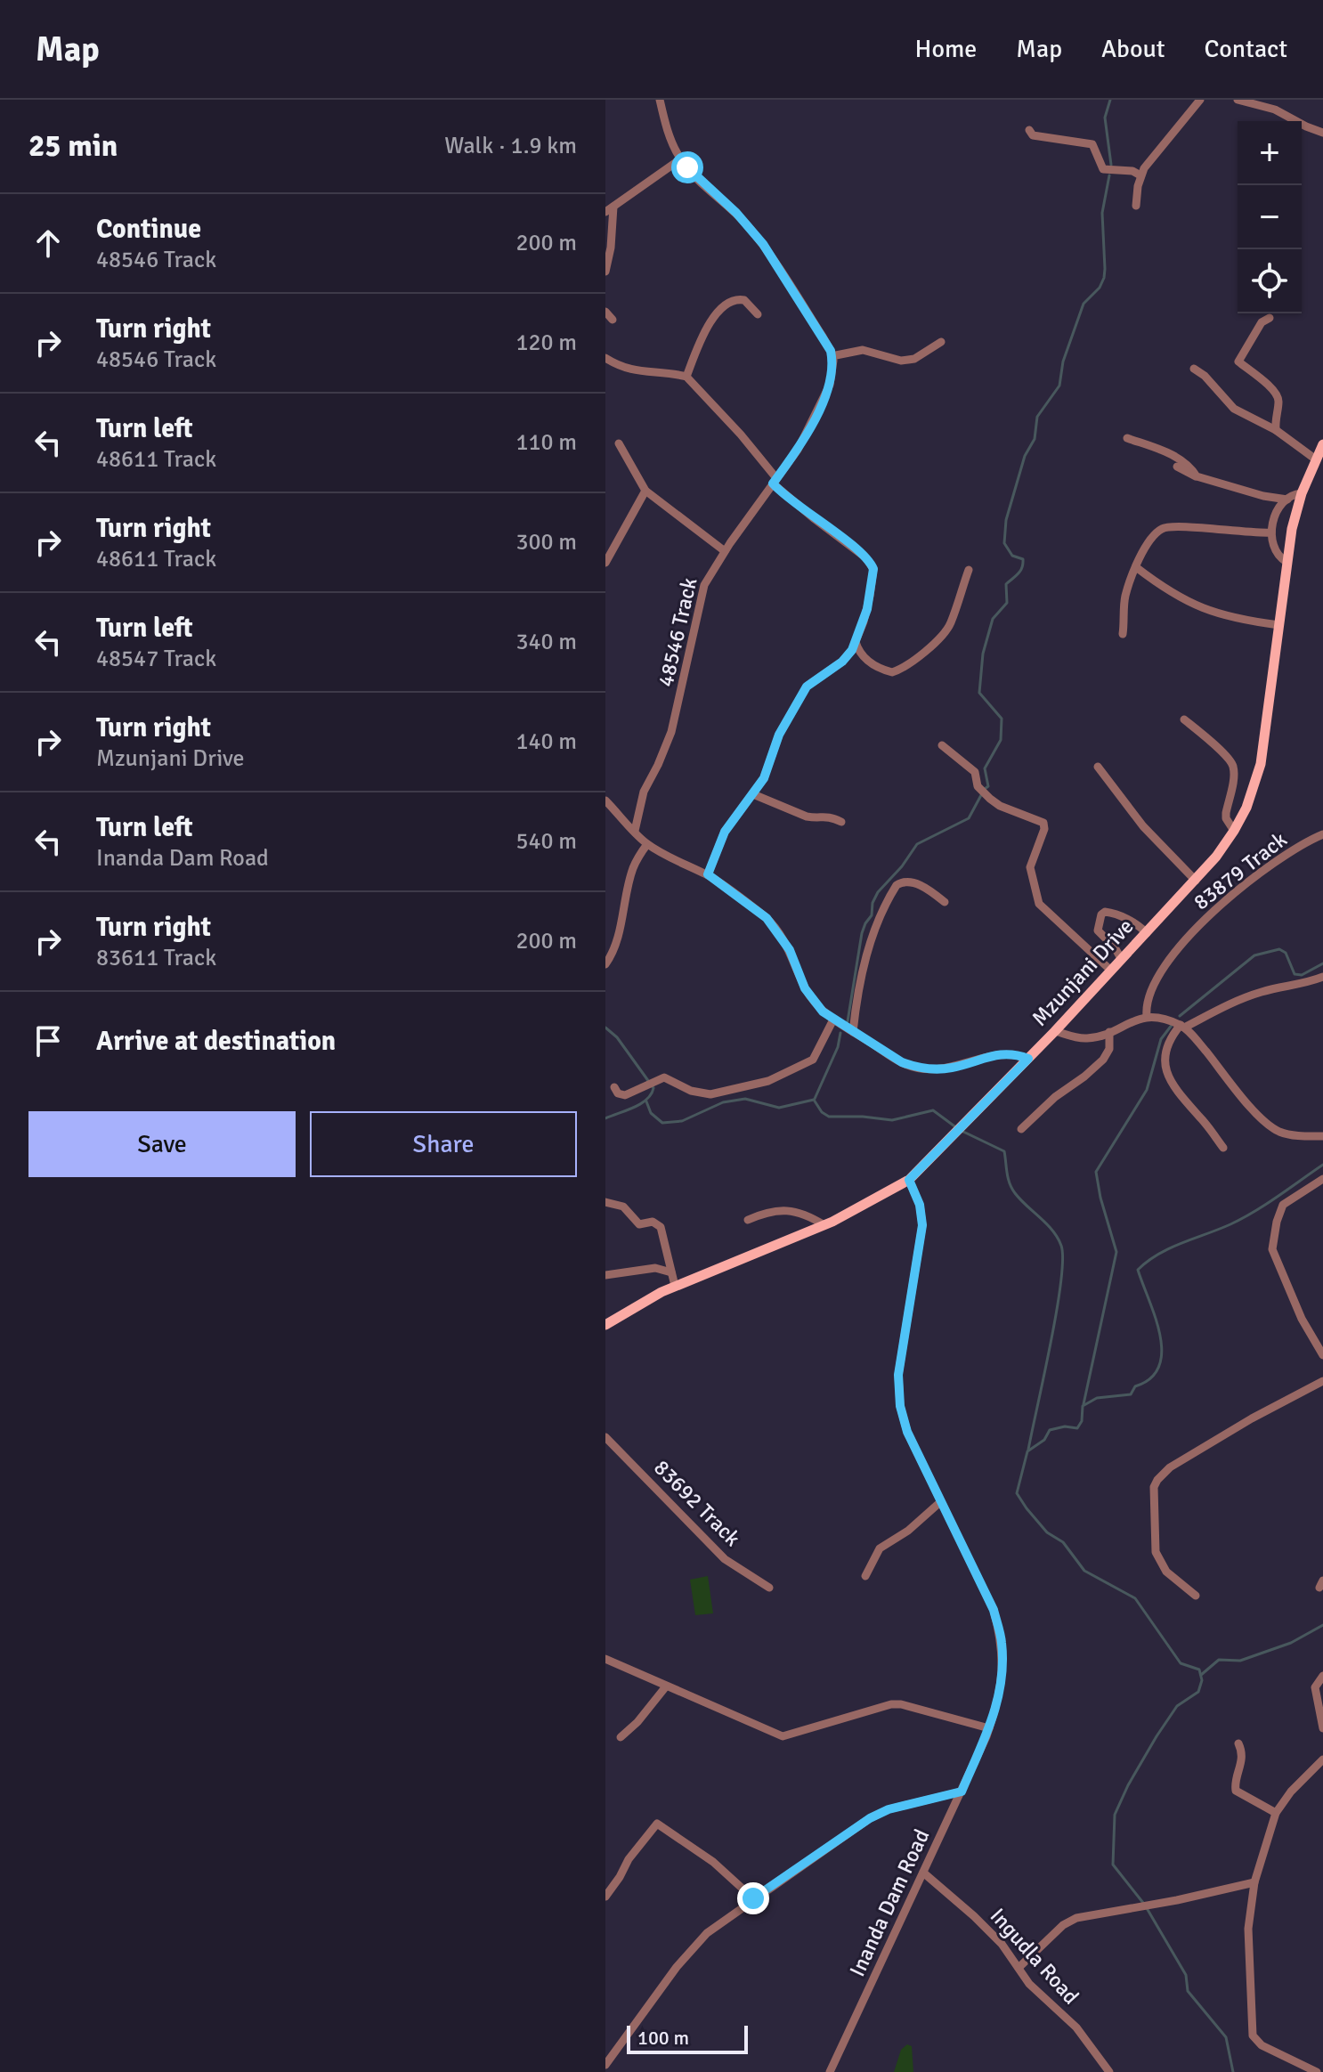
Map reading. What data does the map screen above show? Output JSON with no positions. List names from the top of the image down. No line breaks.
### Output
{"streets":{"main road":["Mzunjani Drive"],"street":["48546 Track","83879 Track","83692 Track","Inanda Dam Road","Ingudla Road"]},"crossings":[["Mzunjani Drive","Inanda Dam Road"],["Inanda Dam Road","Ingudla Road"]],"scale_bar":"100 m","page":{"header":"Map","nav":["Home","Map","About","Contact"],"heading":["25 min","Walk · 1.9 km"],"map_buttons":["+","−"],"list":[["Continue","48546 Track","200 m"],["Turn right","48546 Track","120 m"],["Turn left","48611 Track","110 m"],["Turn right","48611 Track","300 m"],["Turn left","48547 Track","340 m"],["Turn right","Mzunjani Drive","140 m"],["Turn left","Inanda Dam Road","540 m"],["Turn right","83611 Track","200 m"],"Arrive at destination"],"buttons":["Save","Share"],"scale":"100 m"}}
